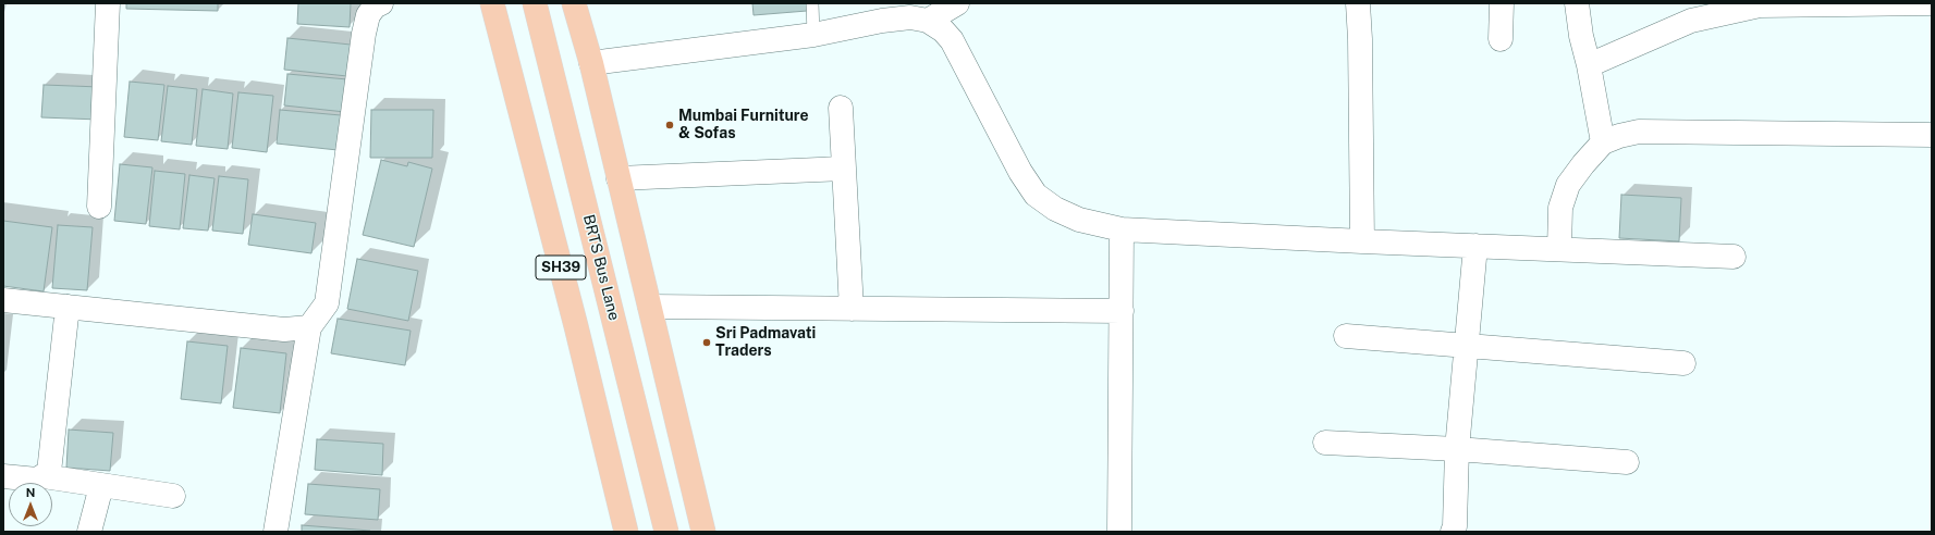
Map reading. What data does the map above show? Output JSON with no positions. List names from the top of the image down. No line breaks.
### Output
{"streets":{"main road":["SH39","BRTS Bus Lane"]},"places":["Mumbai Furniture & Sofas","Sri Padmavati Traders"],"north":"top"}
